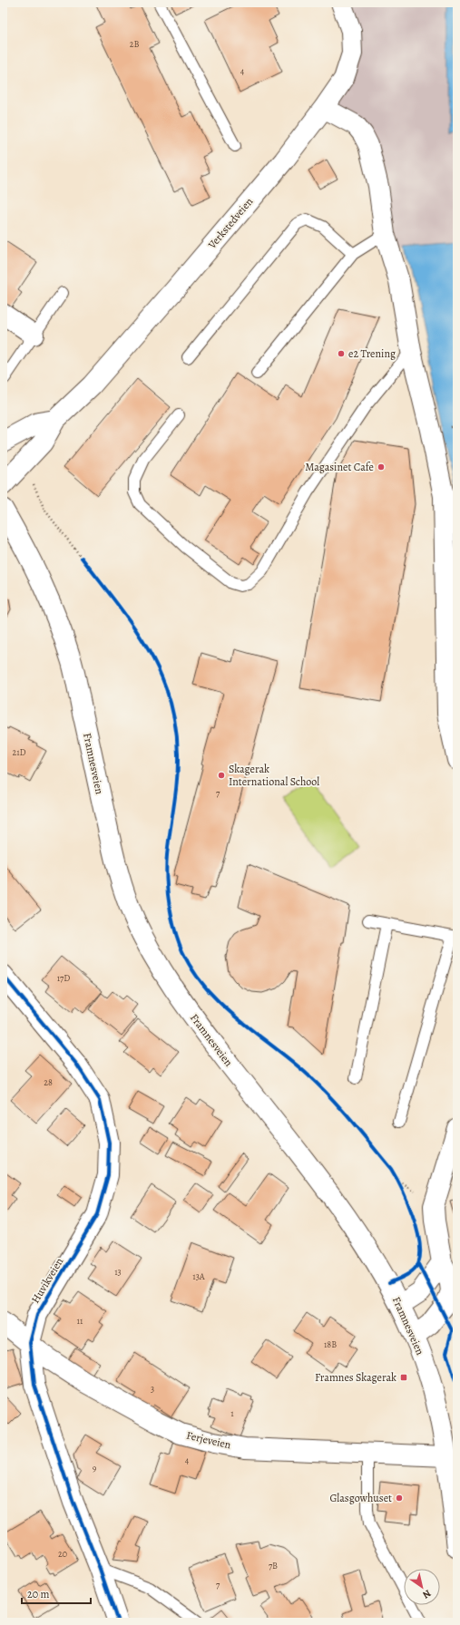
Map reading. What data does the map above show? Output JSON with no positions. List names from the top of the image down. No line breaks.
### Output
{"streets":{"street":["Verkstedveien","Framnesveien","Huvikveien","Ferjeveien"]},"crossings":[["Framnesveien","Ferjeveien"],["Huvikveien","Ferjeveien"]],"places":{"other":["e2 Trening","Magasinet Cafe","Skagerak International School","Glasgowhuset"],"transit":["Framnes Skagerak"]},"house_numbers":["2B","4","21D","7","17D","28","13","13A","11","18B","3","1","4","9","20","7B","7"],"scale_bar":"20 m","north":"bottom right"}
